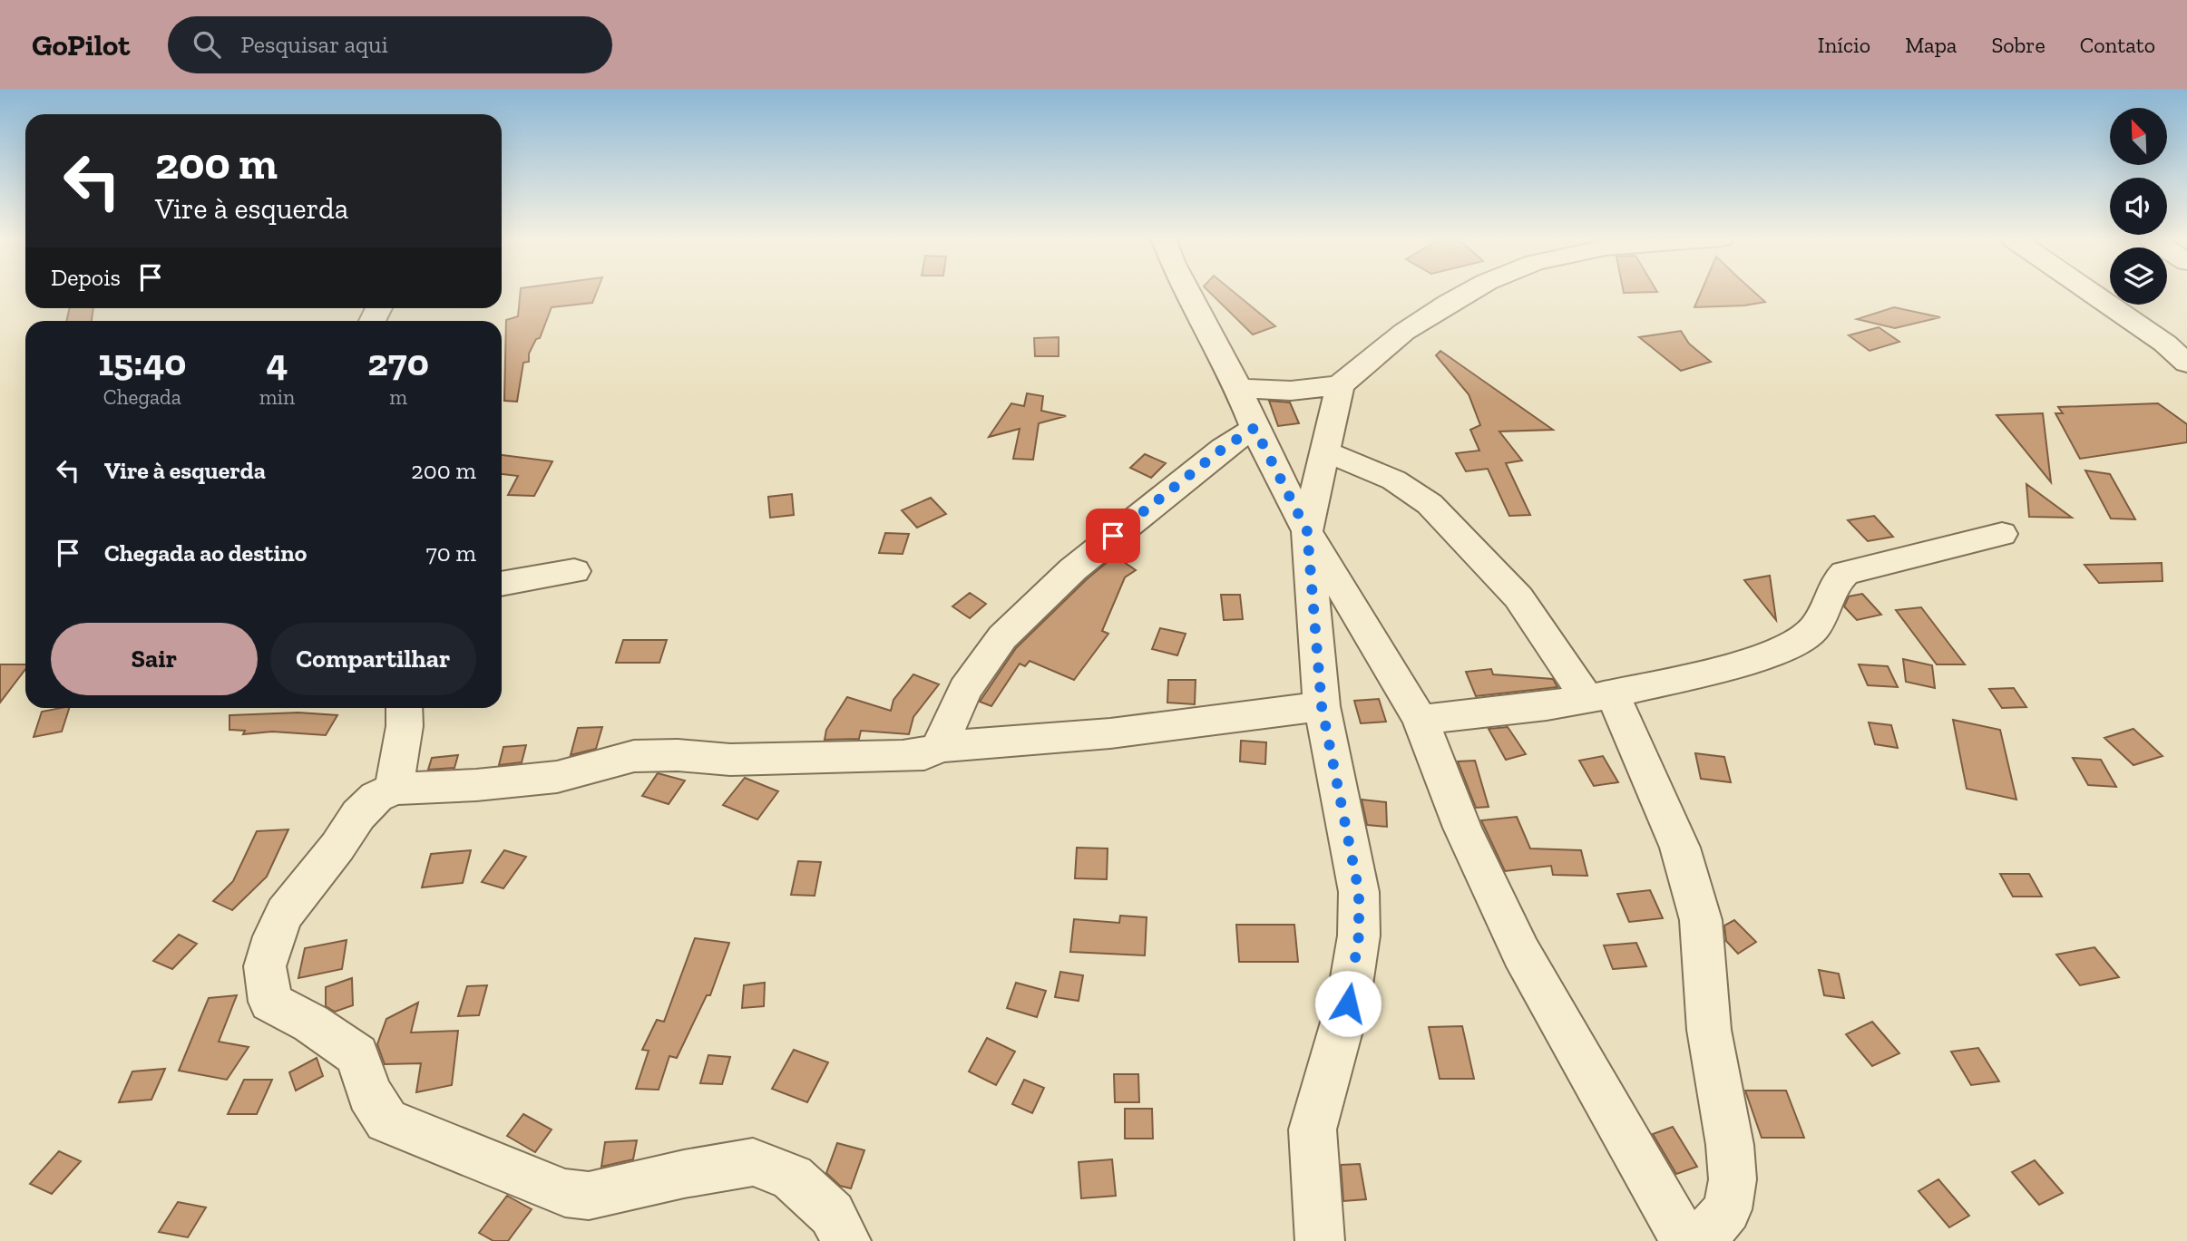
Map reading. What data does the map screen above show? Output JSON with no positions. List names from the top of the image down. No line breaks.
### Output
{"north":"top left","page":{"header":"GoPilot","search":"Pesquisar aqui","nav":["Início","Mapa","Sobre","Contato"],"turn":["200 m","Vire à esquerda"],"then":"Depois","eta":["15:40","Chegada","4","min","270","m"],"list":[{"name":"Vire à esquerda","value":"200 m"},{"name":"Chegada ao destino","value":"70 m"}],"buttons":["Sair","Compartilhar"]}}
